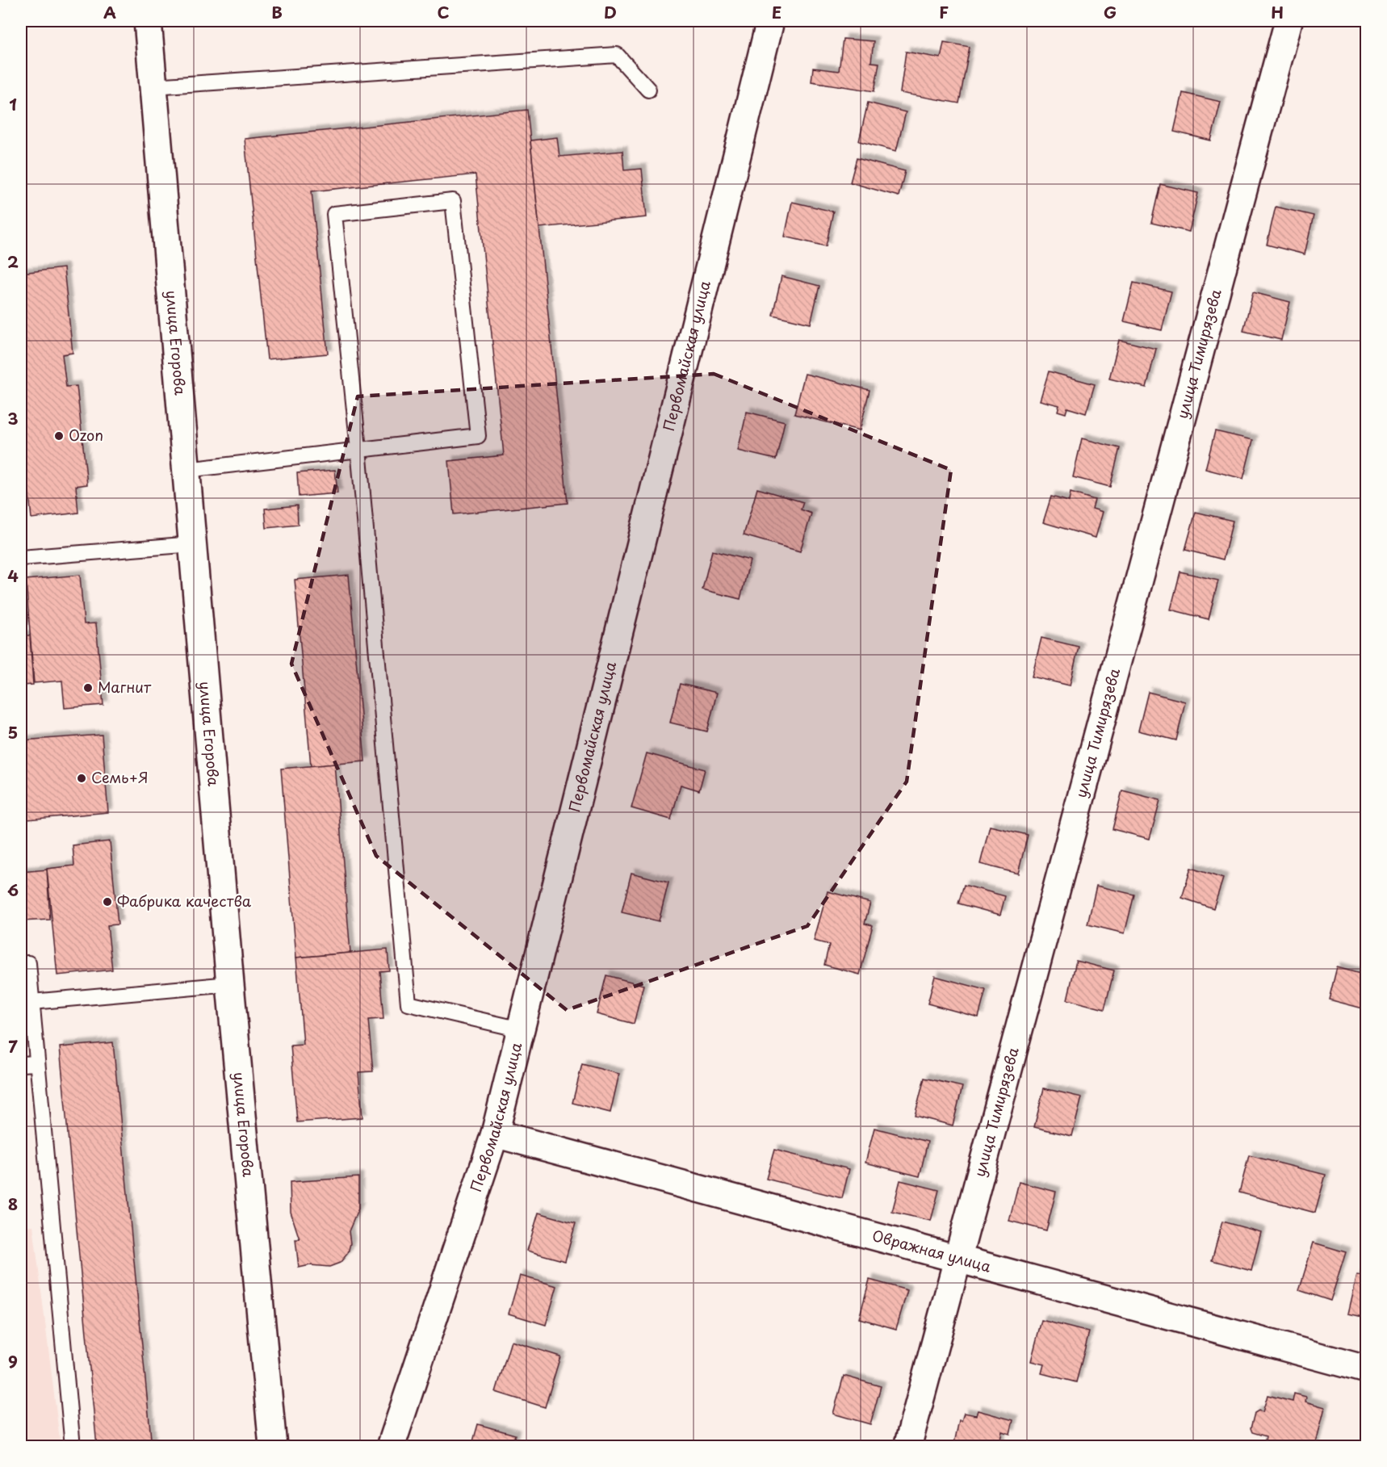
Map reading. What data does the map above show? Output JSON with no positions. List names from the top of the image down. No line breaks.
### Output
{"streets":{"street":["улица Егорова","улица Тимирязева","Первомайская улица","Овражная улица"]},"crossings":[["улица Тимирязева","Овражная улица"],["Первомайская улица","Овражная улица"]],"places":["Ozon","Магнит","Семь+Я","Фабрика качества"],"grid":{"columns":["A","B","C","D","E","F","G","H"],"rows":["1","2","3","4","5","6","7","8","9"]}}
